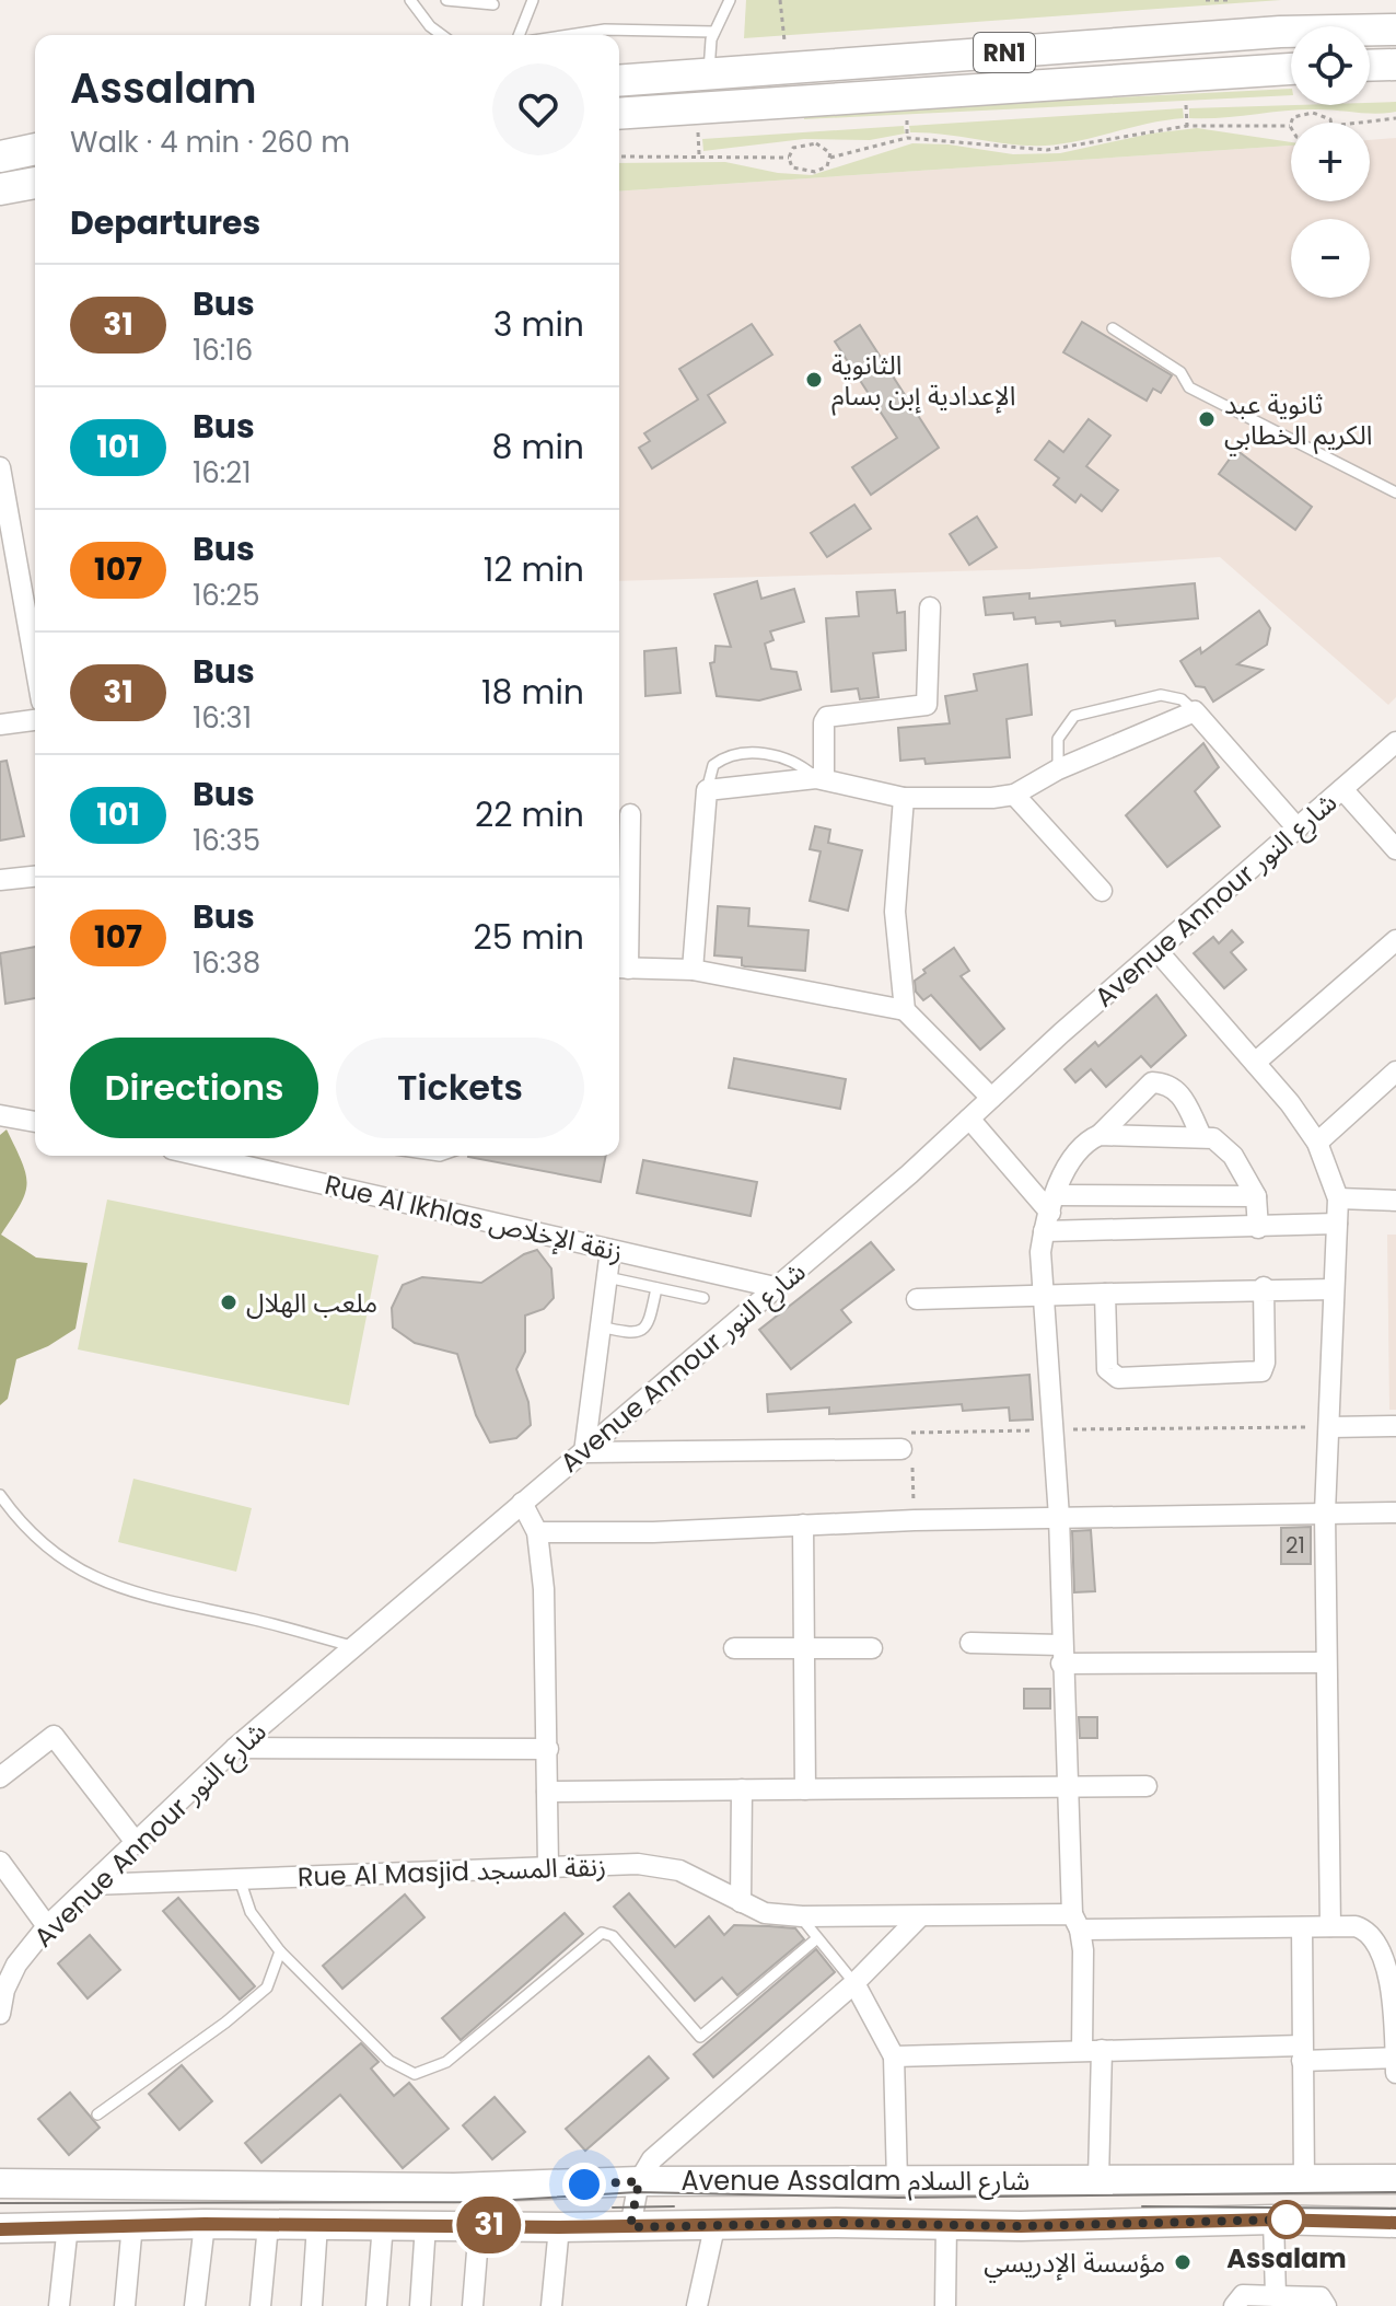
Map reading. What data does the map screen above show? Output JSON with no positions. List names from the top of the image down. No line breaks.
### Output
{"streets":{"main road":["RN1","Avenue Assalam شارع السلام"],"street":["Avenue Annour شارع النور","Rue Al Ikhlas زنقة الإخلاص","Rue Al Masjid زنقة المسجد"]},"crossings":[["Avenue Annour شارع النور","Rue Al Ikhlas زنقة الإخلاص"],["Avenue Annour شارع النور","Rue Al Masjid زنقة المسجد"]],"places":["الثانوية الإعدادية إبن بسام","ثانوية عبد الكريم الخطابي","ملعب الهلال","Assalam","مؤسسة الإدريسي"],"lines":["bus line 31"],"house_numbers":["21"],"page":{"on_map":"31","map_buttons":["+","−"],"heading":[["Assalam","Walk · 4 min · 260 m"],"Departures"],"list":[{"mark":"31","name":"Bus","note":"16:16","value":"3 min"},{"mark":"101","name":"Bus","note":"16:21","value":"8 min"},{"mark":"107","name":"Bus","note":"16:25","value":"12 min"},{"mark":"31","name":"Bus","note":"16:31","value":"18 min"},{"mark":"101","name":"Bus","note":"16:35","value":"22 min"},{"mark":"107","name":"Bus","note":"16:38","value":"25 min"}],"buttons":["Directions","Tickets"]}}
